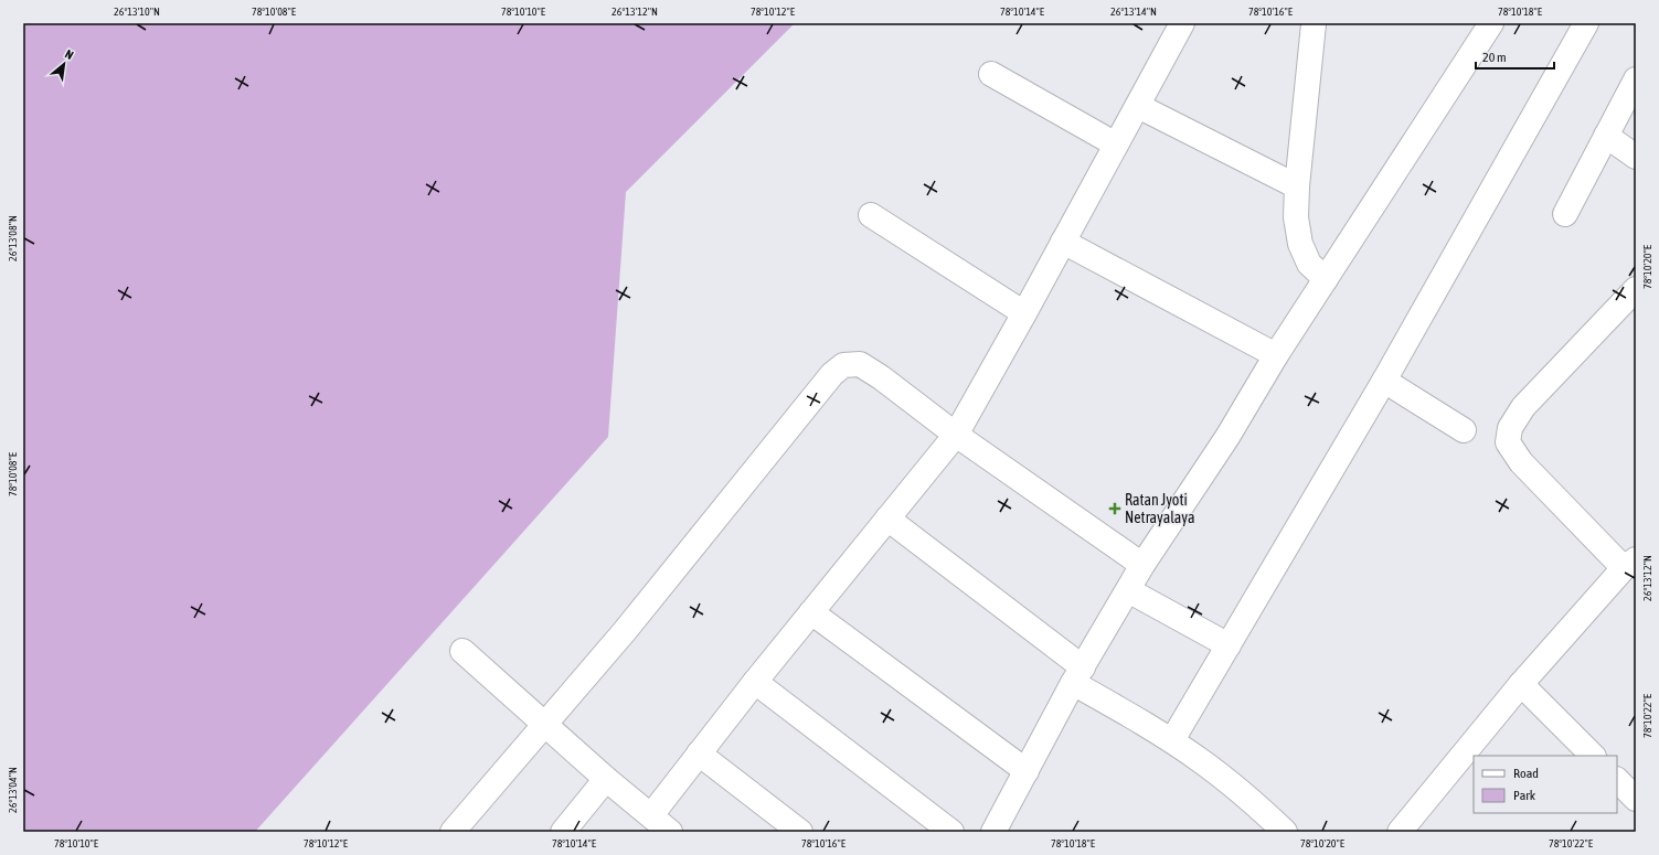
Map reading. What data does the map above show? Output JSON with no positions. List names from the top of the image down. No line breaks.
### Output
{"places":{"health":["Ratan Jyoti Netrayalaya"]},"legend":["Road","Park"],"scale_bar":"20 m","north":"top right","coordinates":["26°13'10\"N","78°10'08\"E","78°10'10\"E","26°13'12\"N","78°10'12\"E","78°10'14\"E","26°13'14\"N","78°10'16\"E","78°10'18\"E","26°13'08\"N","78°10'20\"E","78°10'22\"E","26°13'04\"N"]}
